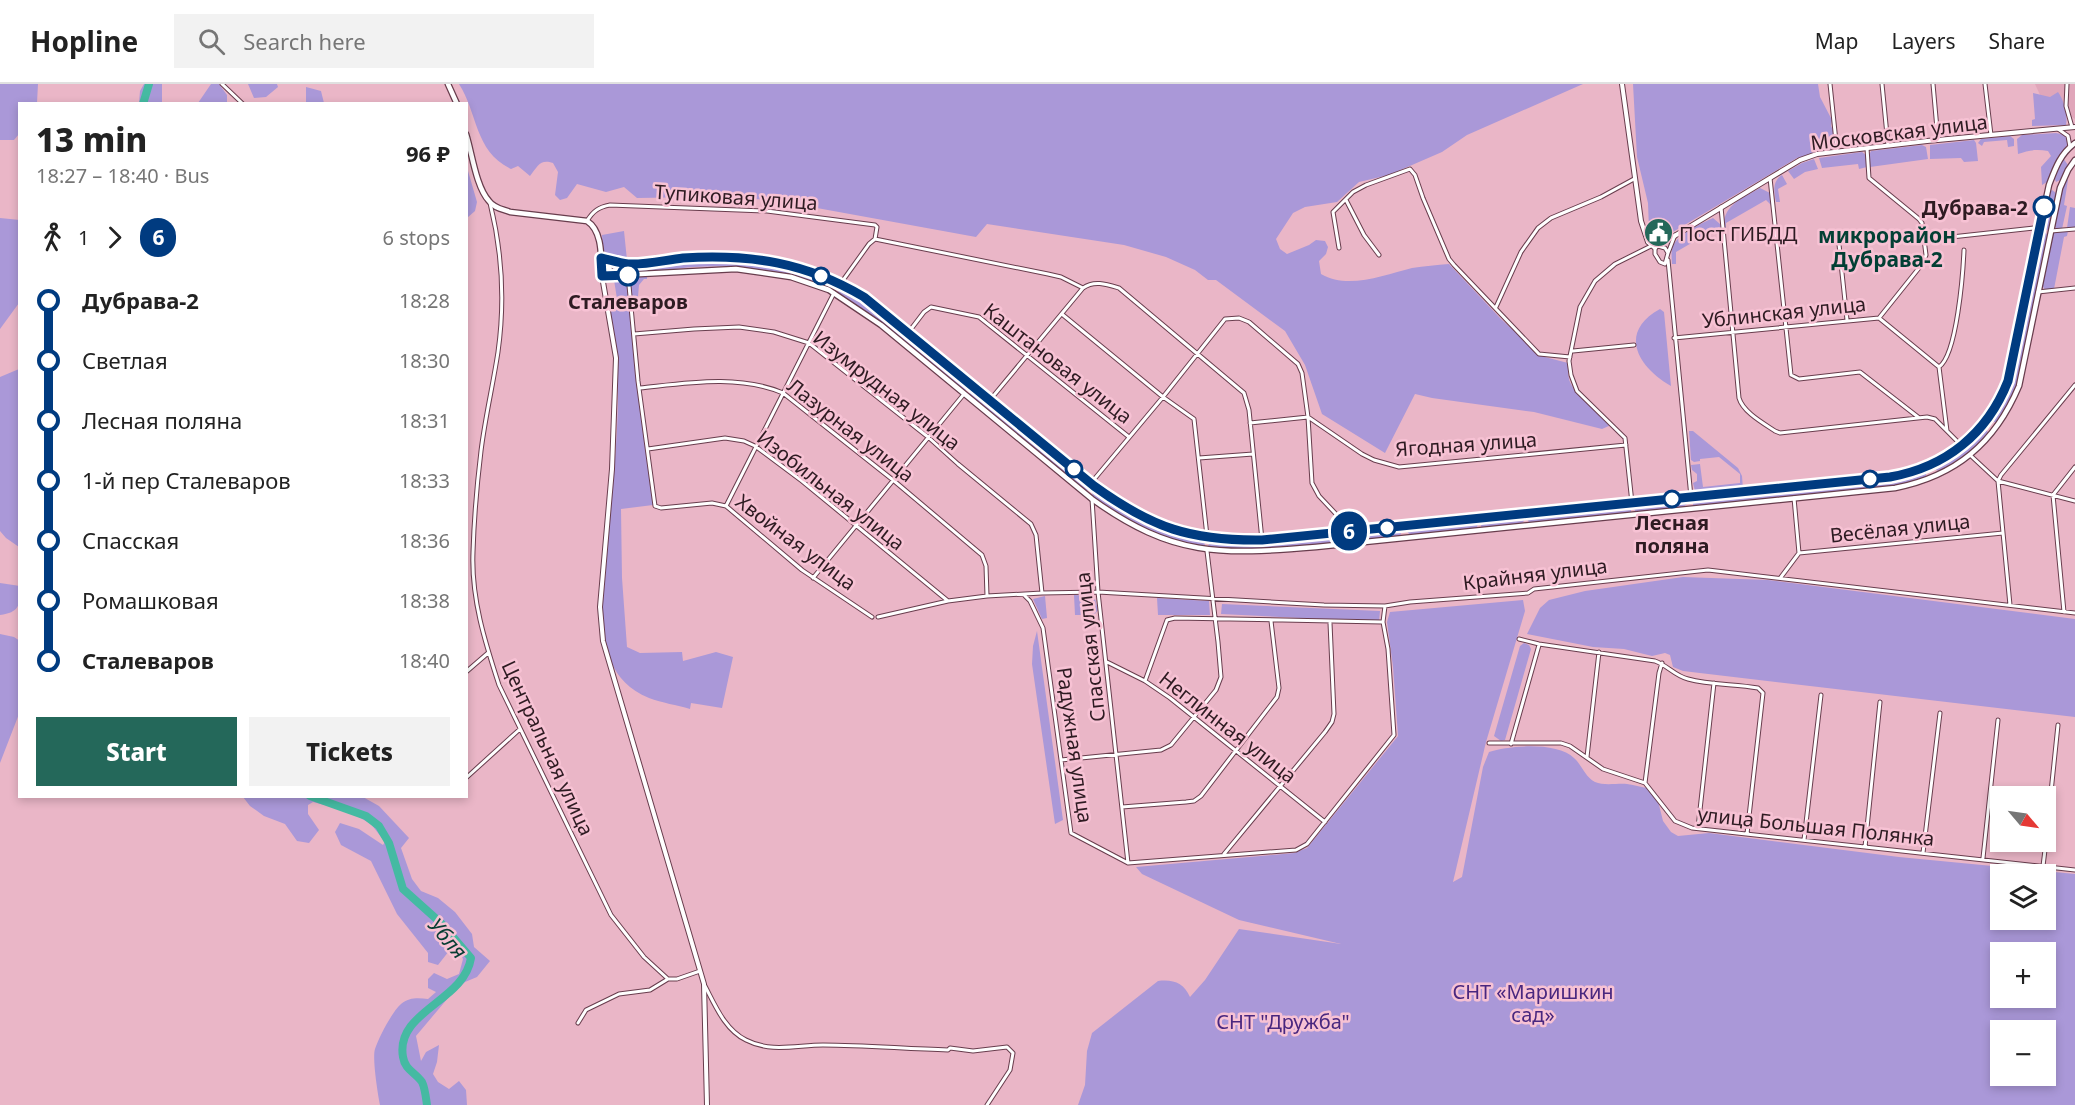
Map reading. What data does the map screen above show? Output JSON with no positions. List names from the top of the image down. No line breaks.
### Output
{"streets":{"street":["Московская улица","Тупиковая улица","Ублинская улица","Каштановая улица","Изумрудная улица","Лазурная улица","Ягодная улица","Изобильная улица","Весёлая улица","Хвойная улица","Крайняя улица","Спасская улица","Неглинная улица","Радужная улица","Центральная улица","улица Большая Полянка"]},"crossings":[["Изобильная улица","Хвойная улица"],["Спасская улица","Неглинная улица"],["Спасская улица","Радужная улица"]],"districts":["микрорайон Дубрава-2"],"water":["Убля"],"parks":["СНТ «Маришкин сад»","СНТ \"Дружба\""],"places":{"other":["Дубрава-2","Сталеваров","Лесная поляна"],"public building":["Пост ГИБДД"]},"lines":["bus line 6"],"north":"bottom right","page":{"header":"Hopline","search":"Search here","nav":["Map","Layers","Share"],"on_map":"6","heading":["13 min","18:27 – 18:40 · Bus","96 ₽"],"legs":["1","6","6 stops"],"list":[{"name":"Дубрава-2","value":"18:28"},{"name":"Светлая","value":"18:30"},{"name":"Лесная поляна","value":"18:31"},{"name":"1-й пер Сталеваров","value":"18:33"},{"name":"Спасская","value":"18:36"},{"name":"Ромашковая","value":"18:38"},{"name":"Сталеваров","value":"18:40"}],"buttons":["Start","Tickets"],"map_buttons":["+","−"]}}
